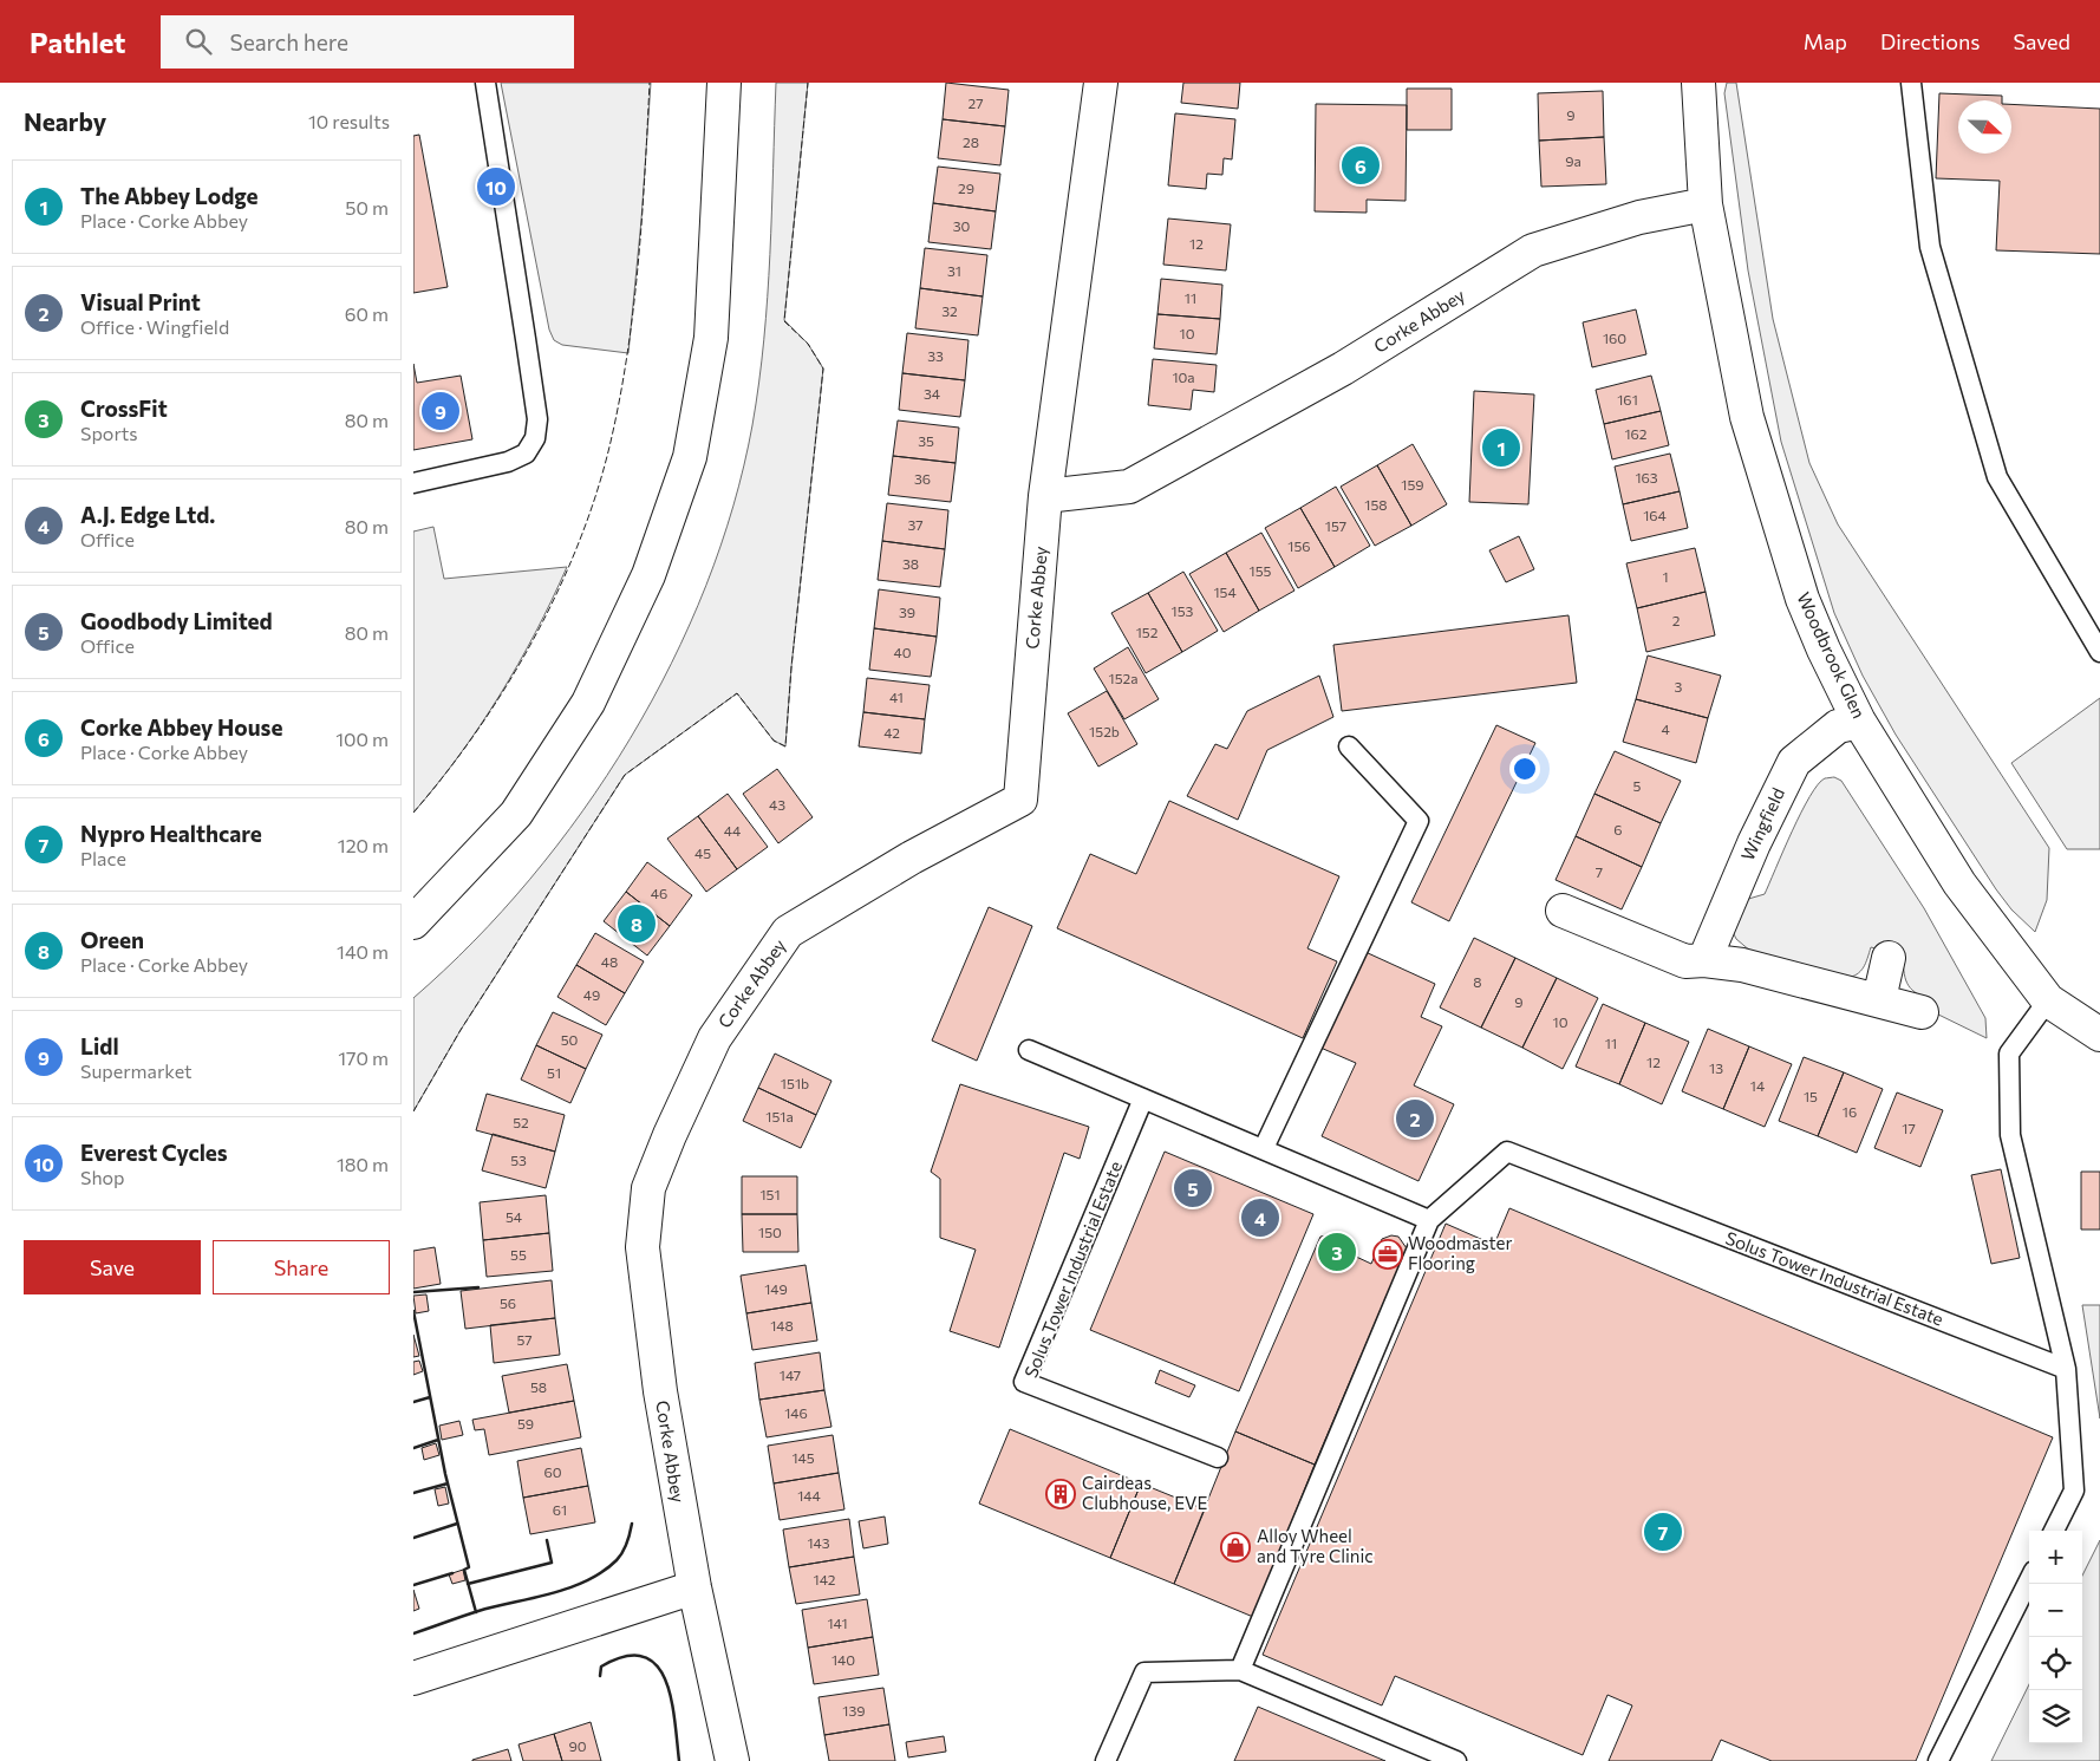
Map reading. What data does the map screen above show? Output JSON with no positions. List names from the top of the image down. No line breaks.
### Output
{"streets":{"street":["Corke Abbey","Woodbrook Glen","Wingfield"],"lane":["Solus Tower Industrial Estate"]},"crossings":[["Corke Abbey","Woodbrook Glen"],["Woodbrook Glen","Wingfield"]],"places":{"office":["Woodmaster Flooring"],"building":["Cairdeas Clubhouse, EVE"],"shop":["Alloy Wheel and Tyre Clinic"]},"house_numbers":["27","9","28","9a","29","30","12","31","11","32","10","160","33","10a","34","161","162","35","163","36","159","158","164","37","157","156","38","155","1","154","153","39","2","152","40","152a","3","41","4","152b","42","5","43","6","44","45","7","46","48","8","49","9","10","50","11","12","13","51","151b","14","15","16","151a","52","17","53","151","54","150","55","149","56","148","57","147","58","146","59","145","60","144","61","143","142","141","140","139","90"],"north":"right","page":{"header":"Pathlet","search":"Search here","nav":["Map","Directions","Saved"],"heading":["Nearby","10 results"],"pins":["6","10","9","1","8","2","5","4","3","7"],"list":[{"mark":"1","name":"The Abbey Lodge","note":"Place · Corke Abbey","value":"50 m"},{"mark":"2","name":"Visual Print","note":"Office · Wingfield","value":"60 m"},{"mark":"3","name":"CrossFit","note":"Sports","value":"80 m"},{"mark":"4","name":"A.J. Edge Ltd.","note":"Office","value":"80 m"},{"mark":"5","name":"Goodbody Limited","note":"Office","value":"80 m"},{"mark":"6","name":"Corke Abbey House","note":"Place · Corke Abbey","value":"100 m"},{"mark":"7","name":"Nypro Healthcare","note":"Place","value":"120 m"},{"mark":"8","name":"Oreen","note":"Place · Corke Abbey","value":"140 m"},{"mark":"9","name":"Lidl","note":"Supermarket","value":"170 m"},{"mark":"10","name":"Everest Cycles","note":"Shop","value":"180 m"}],"buttons":["Save","Share"],"map_buttons":["+","−"]}}
